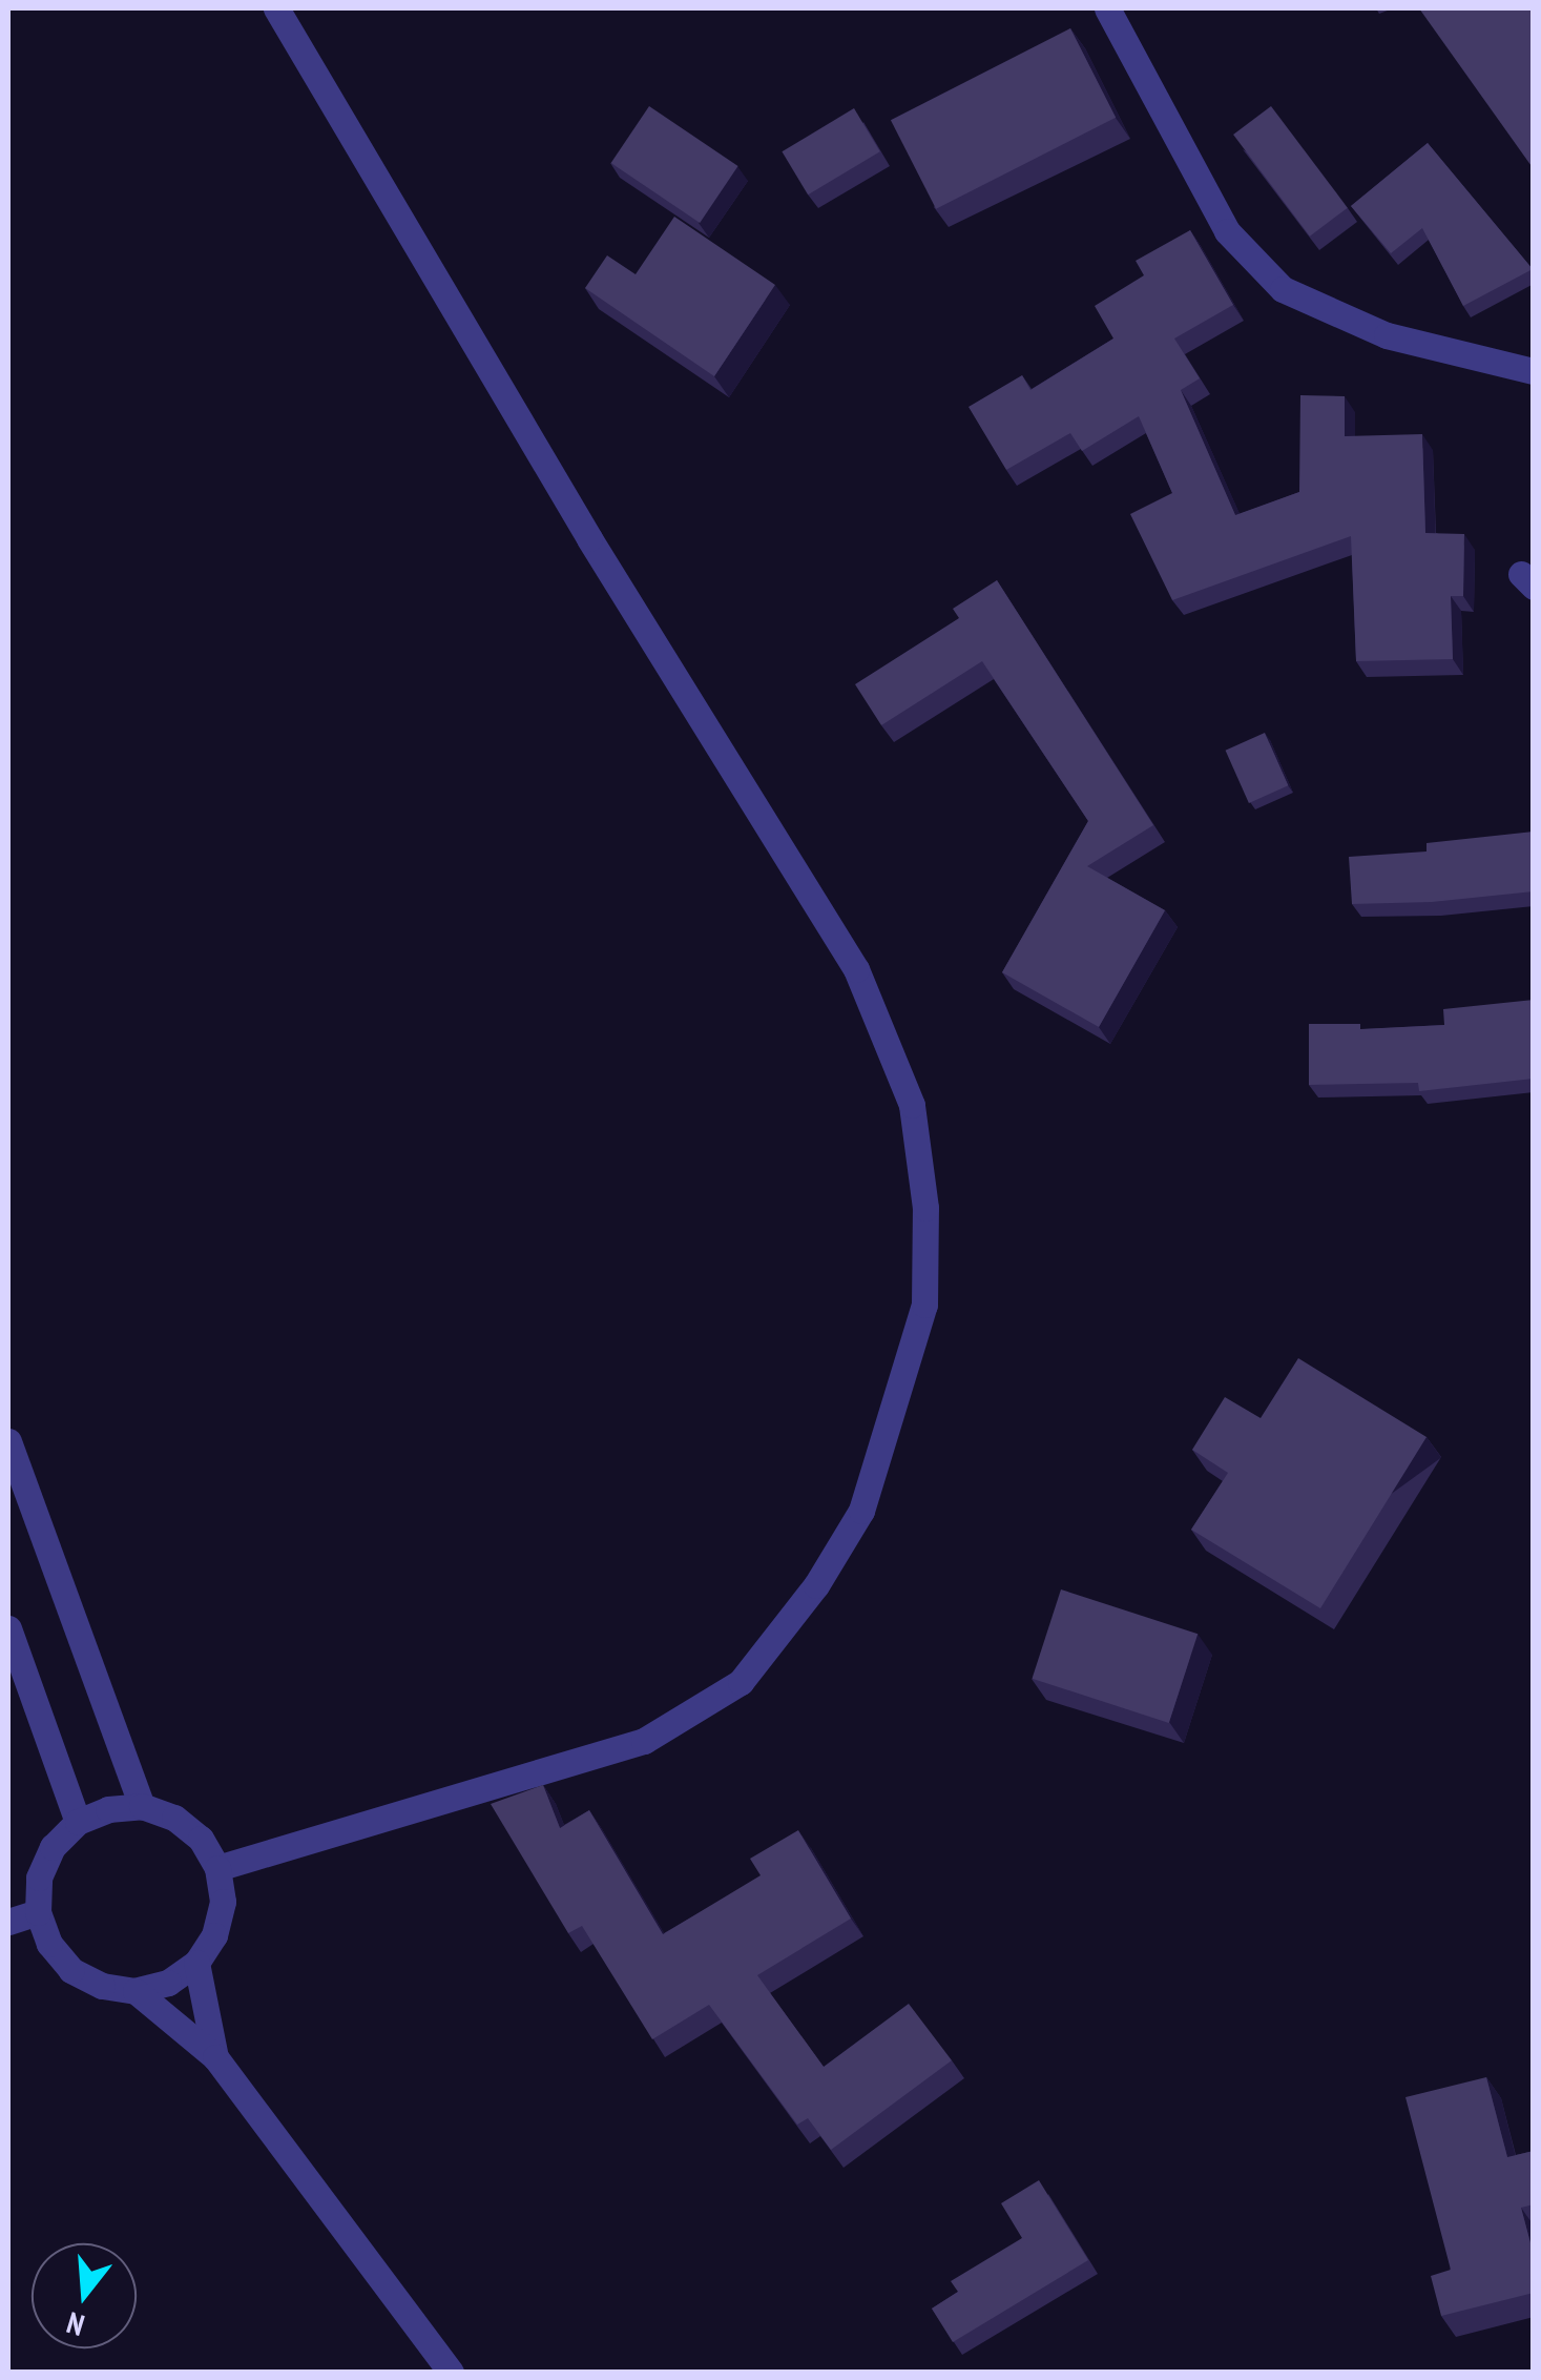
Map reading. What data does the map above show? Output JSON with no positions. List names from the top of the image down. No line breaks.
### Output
{"north":"bottom"}
